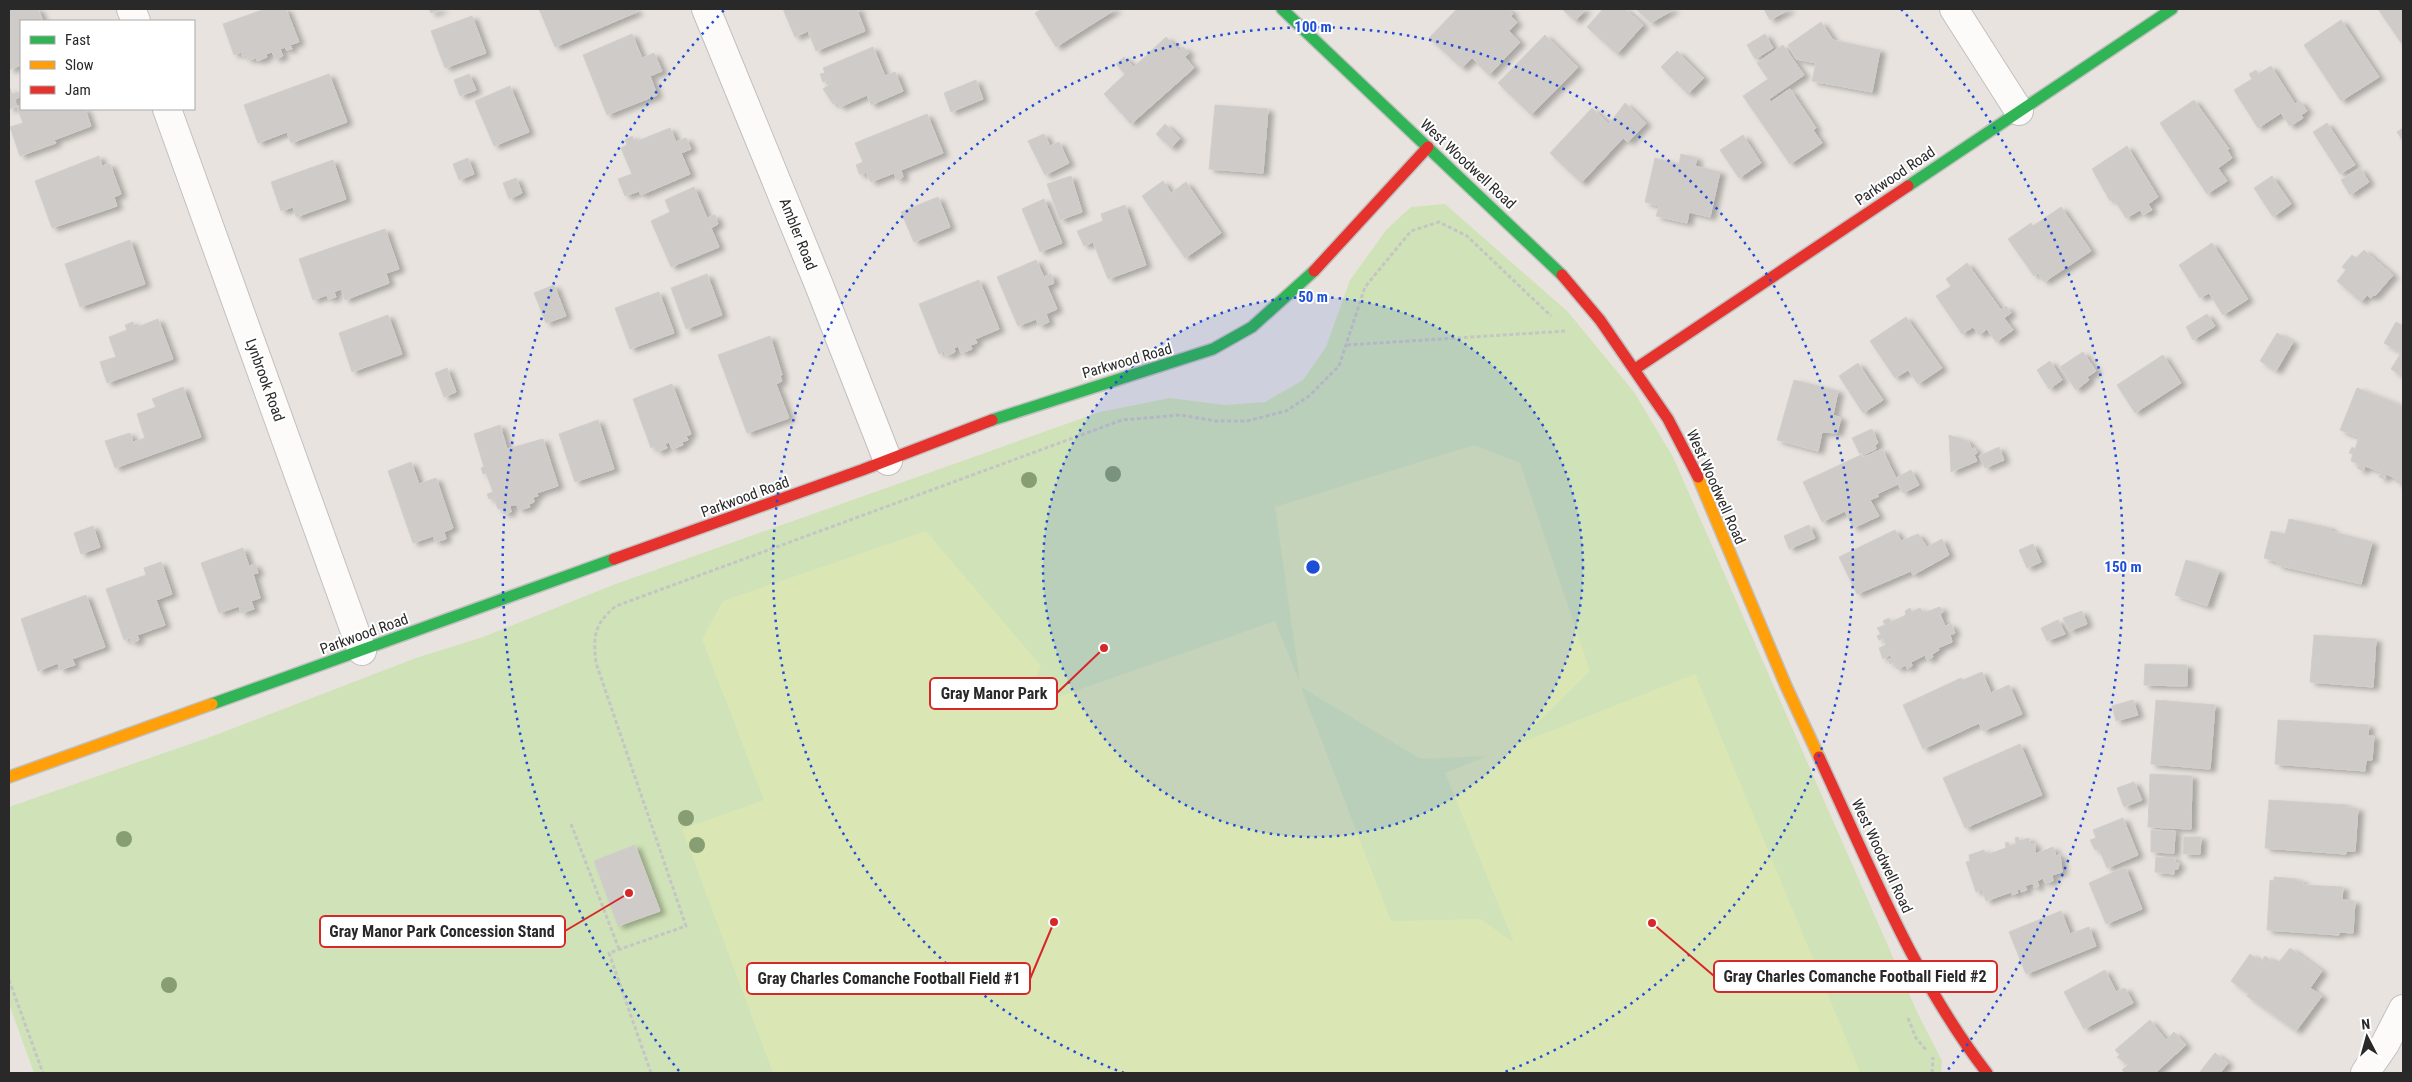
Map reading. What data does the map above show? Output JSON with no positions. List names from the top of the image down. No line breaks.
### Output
{"streets":{"street":["West Woodwell Road","Parkwood Road","Ambler Road","Lynbrook Road"]},"crossings":[["West Woodwell Road","Parkwood Road"],["Parkwood Road","Ambler Road"],["Parkwood Road","Lynbrook Road"]],"places":["Gray Manor Park","Gray Manor Park Concession Stand","Gray Charles Comanche Football Field #1","Gray Charles Comanche Football Field #2"],"legend":["Fast","Slow","Jam"],"north":"top","rings":["100 m","50 m","150 m"]}
